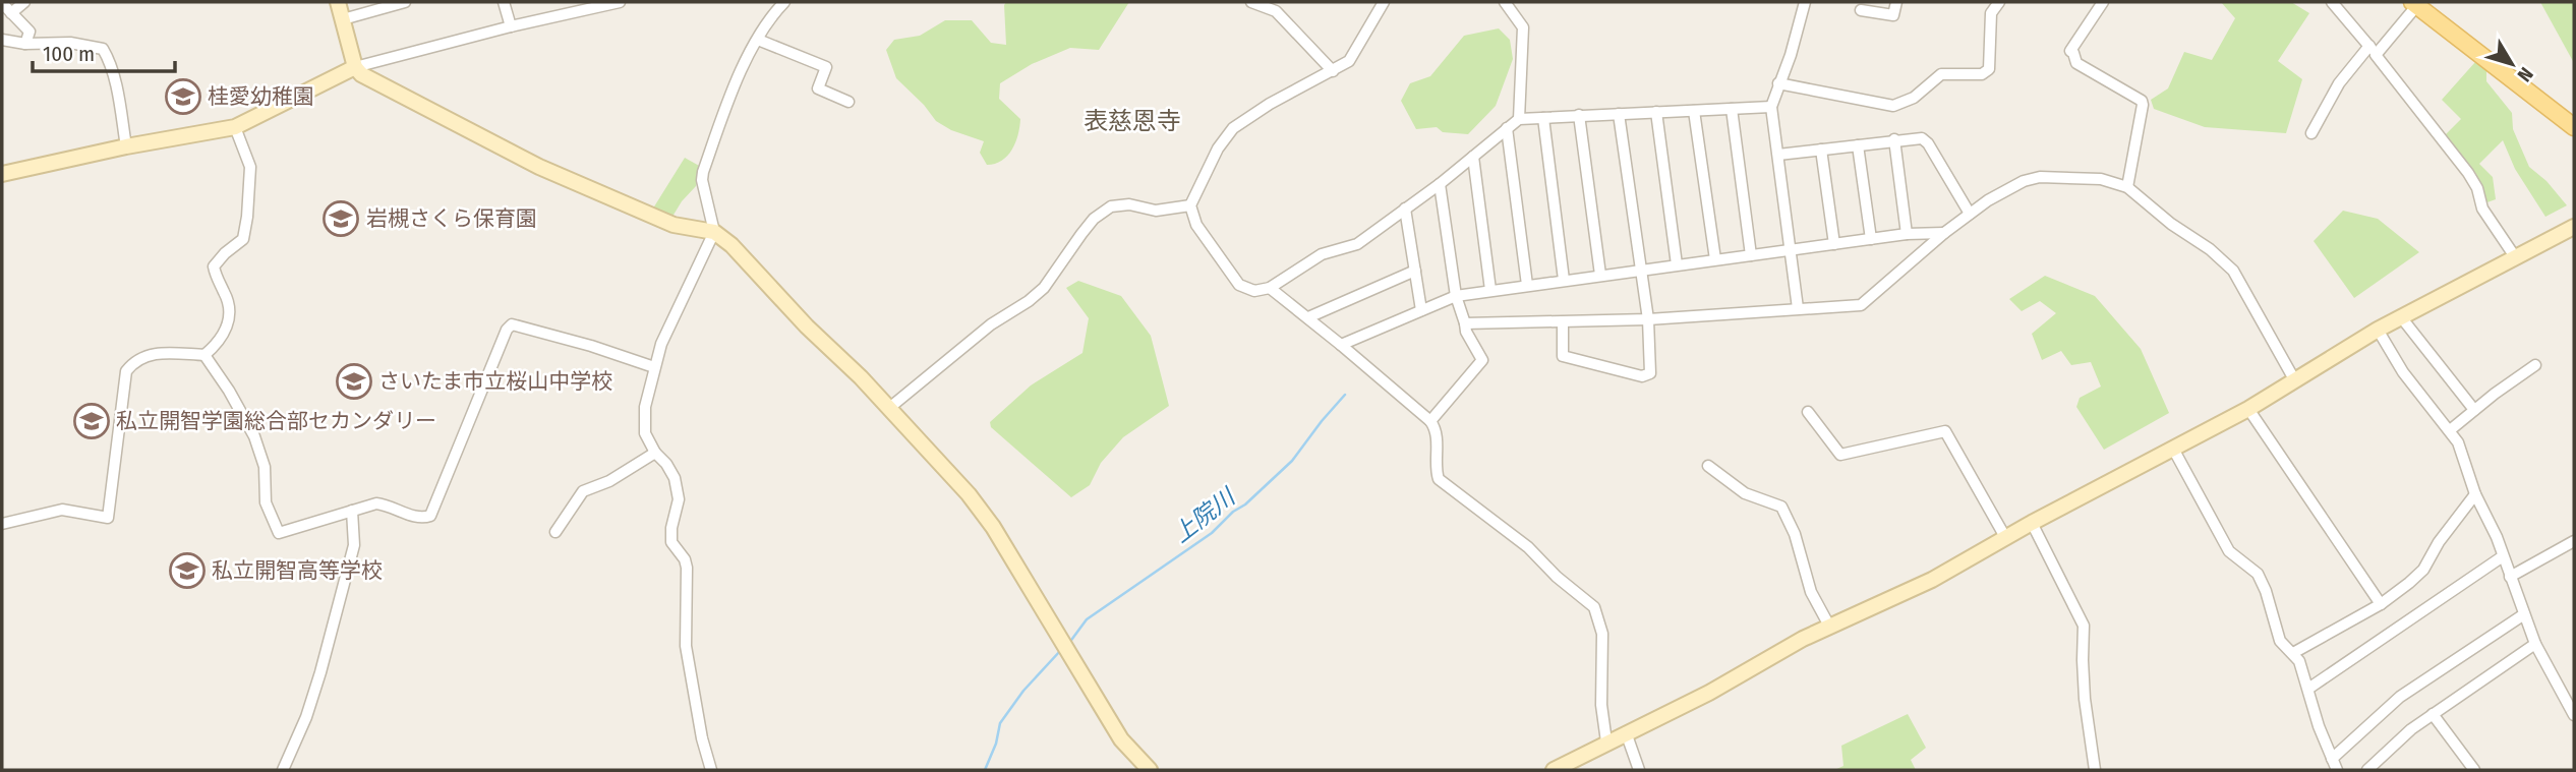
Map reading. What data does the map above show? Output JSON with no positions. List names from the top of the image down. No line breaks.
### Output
{"districts":["表慈恩寺"],"water":["上院川"],"places":{"school or university":["桂愛幼稚園","岩槻さくら保育園","さいたま市立桜山中学校","私立開智学園総合部セカンダリー","私立開智高等学校"]},"scale_bar":"100 m","north":"bottom right"}
